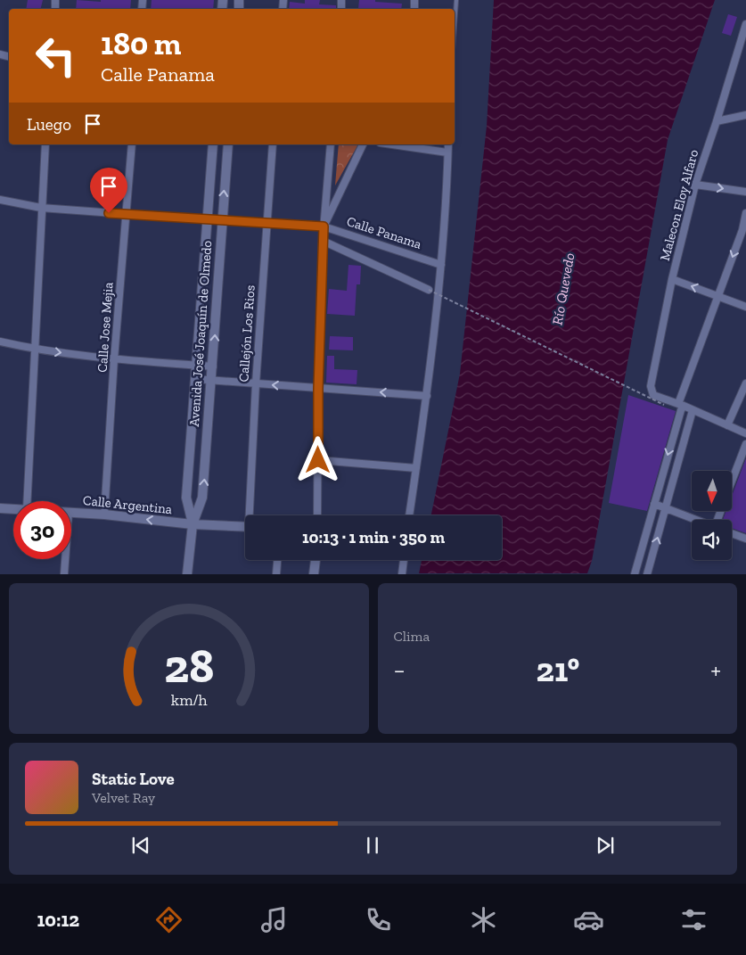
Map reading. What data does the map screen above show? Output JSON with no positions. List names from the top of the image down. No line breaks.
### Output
{"streets":{"main road":["Avenida José Joaquín de Olmedo","Calle Argentina"],"street":["Malecon Eloy Alfaro","Calle Panama","Calle Jose Mejia","Callejón Los Rios"]},"crossings":[["Calle Panama","Calle Jose Mejia"],["Calle Panama","Avenida José Joaquín de Olmedo"],["Calle Panama","Callejón Los Rios"],["Calle Jose Mejia","Calle Argentina"],["Avenida José Joaquín de Olmedo","Calle Argentina"]],"one_way":["Calle Argentina"],"water":["Río Quevedo"],"north":"bottom","page":{"turn":["180 m","Calle Panama"],"then":"Luego","limit":"30","trip":"10:13 · 1 min · 350 m","tile":"Clima","heat":["−","21°","+"],"song":["Static Love","Velvet Ray"],"tabs":"10:12","gauge":["28","km/h"]}}
